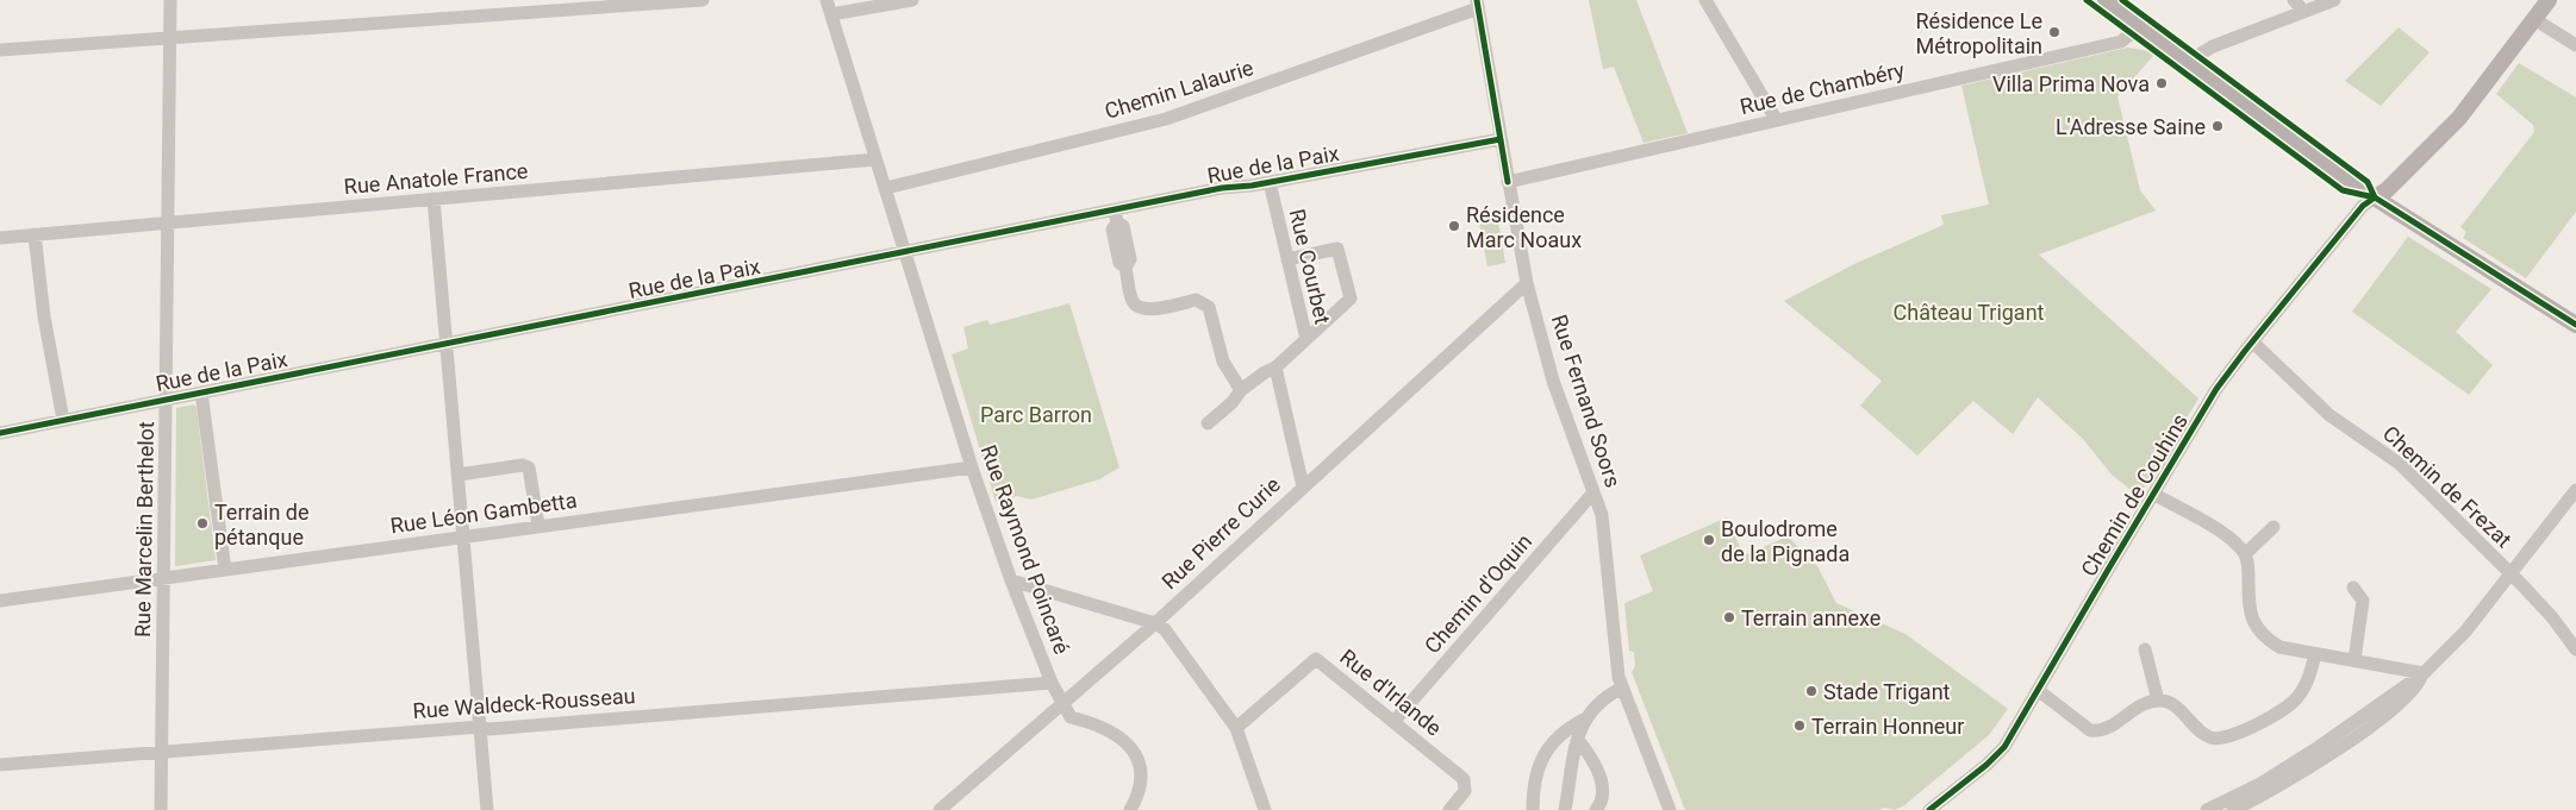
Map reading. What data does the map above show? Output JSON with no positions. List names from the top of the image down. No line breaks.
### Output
{"streets":{"street":["Rue de Chambéry","Chemin Lalaurie","Rue de la Paix","Rue Anatole France","Rue Courbet","Rue Fernand Soors","Chemin de Frezat","Chemin de Couhins","Rue Léon Gambetta","Rue Marcelin Berthelot","Rue Pierre Curie","Rue Raymond Poincaré","Chemin d'Oquin","Rue d'Irlande","Rue Waldeck-Rousseau"]},"crossings":[["Rue de Chambéry","Rue Fernand Soors"],["Chemin Lalaurie","Rue Fernand Soors"],["Chemin Lalaurie","Rue Raymond Poincaré"],["Rue de la Paix","Rue Courbet"],["Rue de la Paix","Rue Fernand Soors"],["Rue de la Paix","Rue Marcelin Berthelot"],["Rue de la Paix","Rue Raymond Poincaré"],["Rue Anatole France","Rue Marcelin Berthelot"],["Rue Anatole France","Rue Raymond Poincaré"],["Rue Fernand Soors","Rue Pierre Curie"],["Rue Fernand Soors","Chemin d'Oquin"],["Chemin de Frezat","Chemin de Couhins"],["Rue Léon Gambetta","Rue Marcelin Berthelot"],["Rue Léon Gambetta","Rue Raymond Poincaré"],["Rue Marcelin Berthelot","Rue Waldeck-Rousseau"],["Rue Pierre Curie","Rue Raymond Poincaré"],["Rue Raymond Poincaré","Rue Waldeck-Rousseau"],["Chemin d'Oquin","Rue d'Irlande"]],"parks":["Château Trigant","Parc Barron"],"places":["Résidence Le Métropolitain","Villa Prima Nova","L'Adresse Saine","Résidence Marc Noaux","Terrain de pétanque","Boulodrome de la Pignada","Terrain annexe","Stade Trigant","Terrain Honneur"]}
